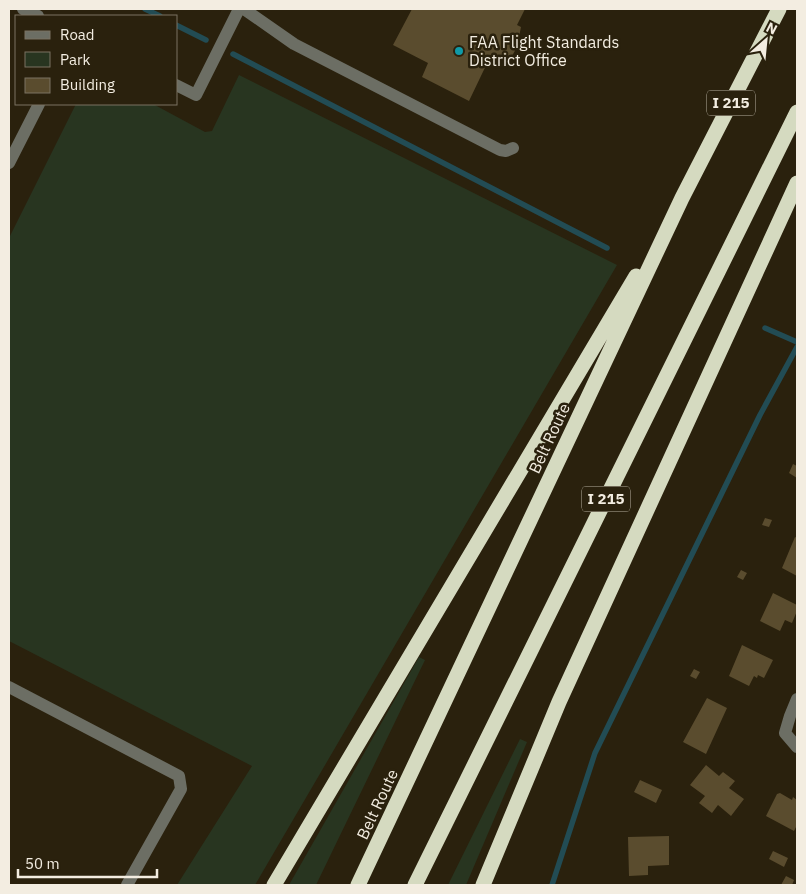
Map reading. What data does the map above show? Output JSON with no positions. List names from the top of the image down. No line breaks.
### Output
{"streets":{"highway":["I 215","Belt Route"]},"places":["FAA Flight Standards District Office"],"legend":["Road","Park","Building"],"scale_bar":"50 m","north":"top right"}
